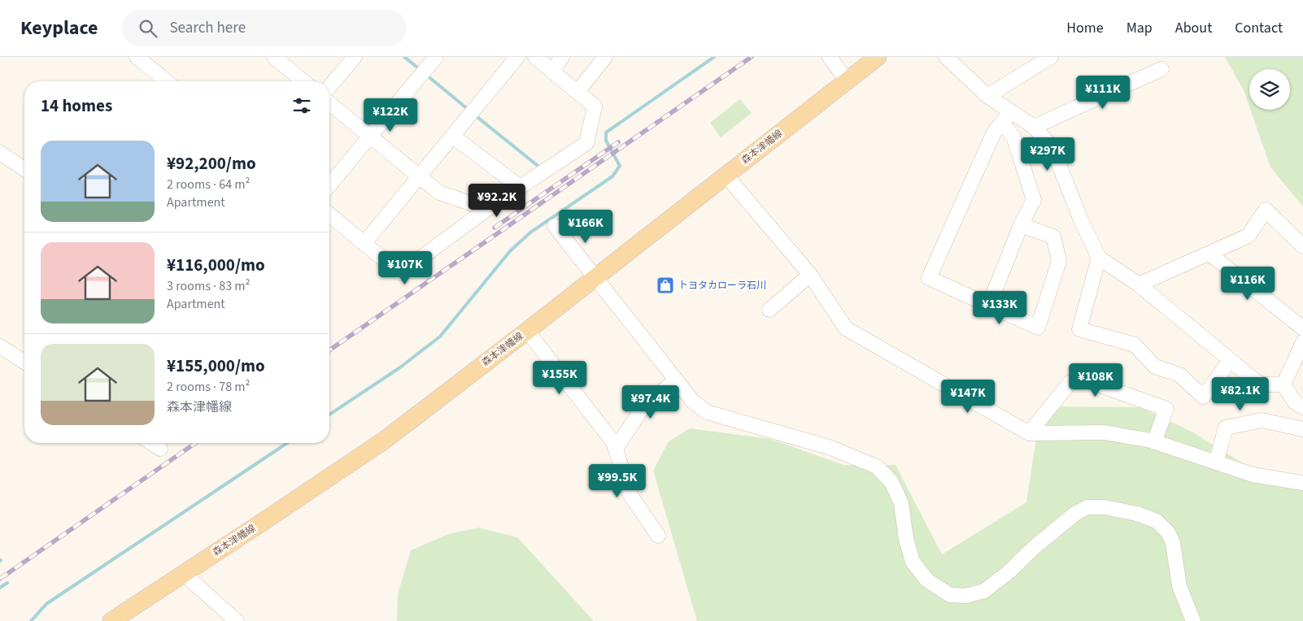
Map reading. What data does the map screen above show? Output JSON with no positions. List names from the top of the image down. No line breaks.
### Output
{"streets":{"main road":["森本津幡線"]},"places":{"shop":["トヨタカローラ石川"]},"page":{"header":"Keyplace","search":"Search here","nav":["Home","Map","About","Contact"],"price":["¥111K","¥122K","¥297K","¥92.2K","¥166K","¥107K","¥116K","¥133K","¥155K","¥108K","¥82.1K","¥147K","¥97.4K","¥99.5K"],"heading":"14 homes","list":[{"name":"¥92,200/mo","note":"2 rooms · 64 m² · Apartment"},{"name":"¥116,000/mo","note":"3 rooms · 83 m² · Apartment"},{"name":"¥155,000/mo","note":"2 rooms · 78 m² · 森本津幡線"}]}}
